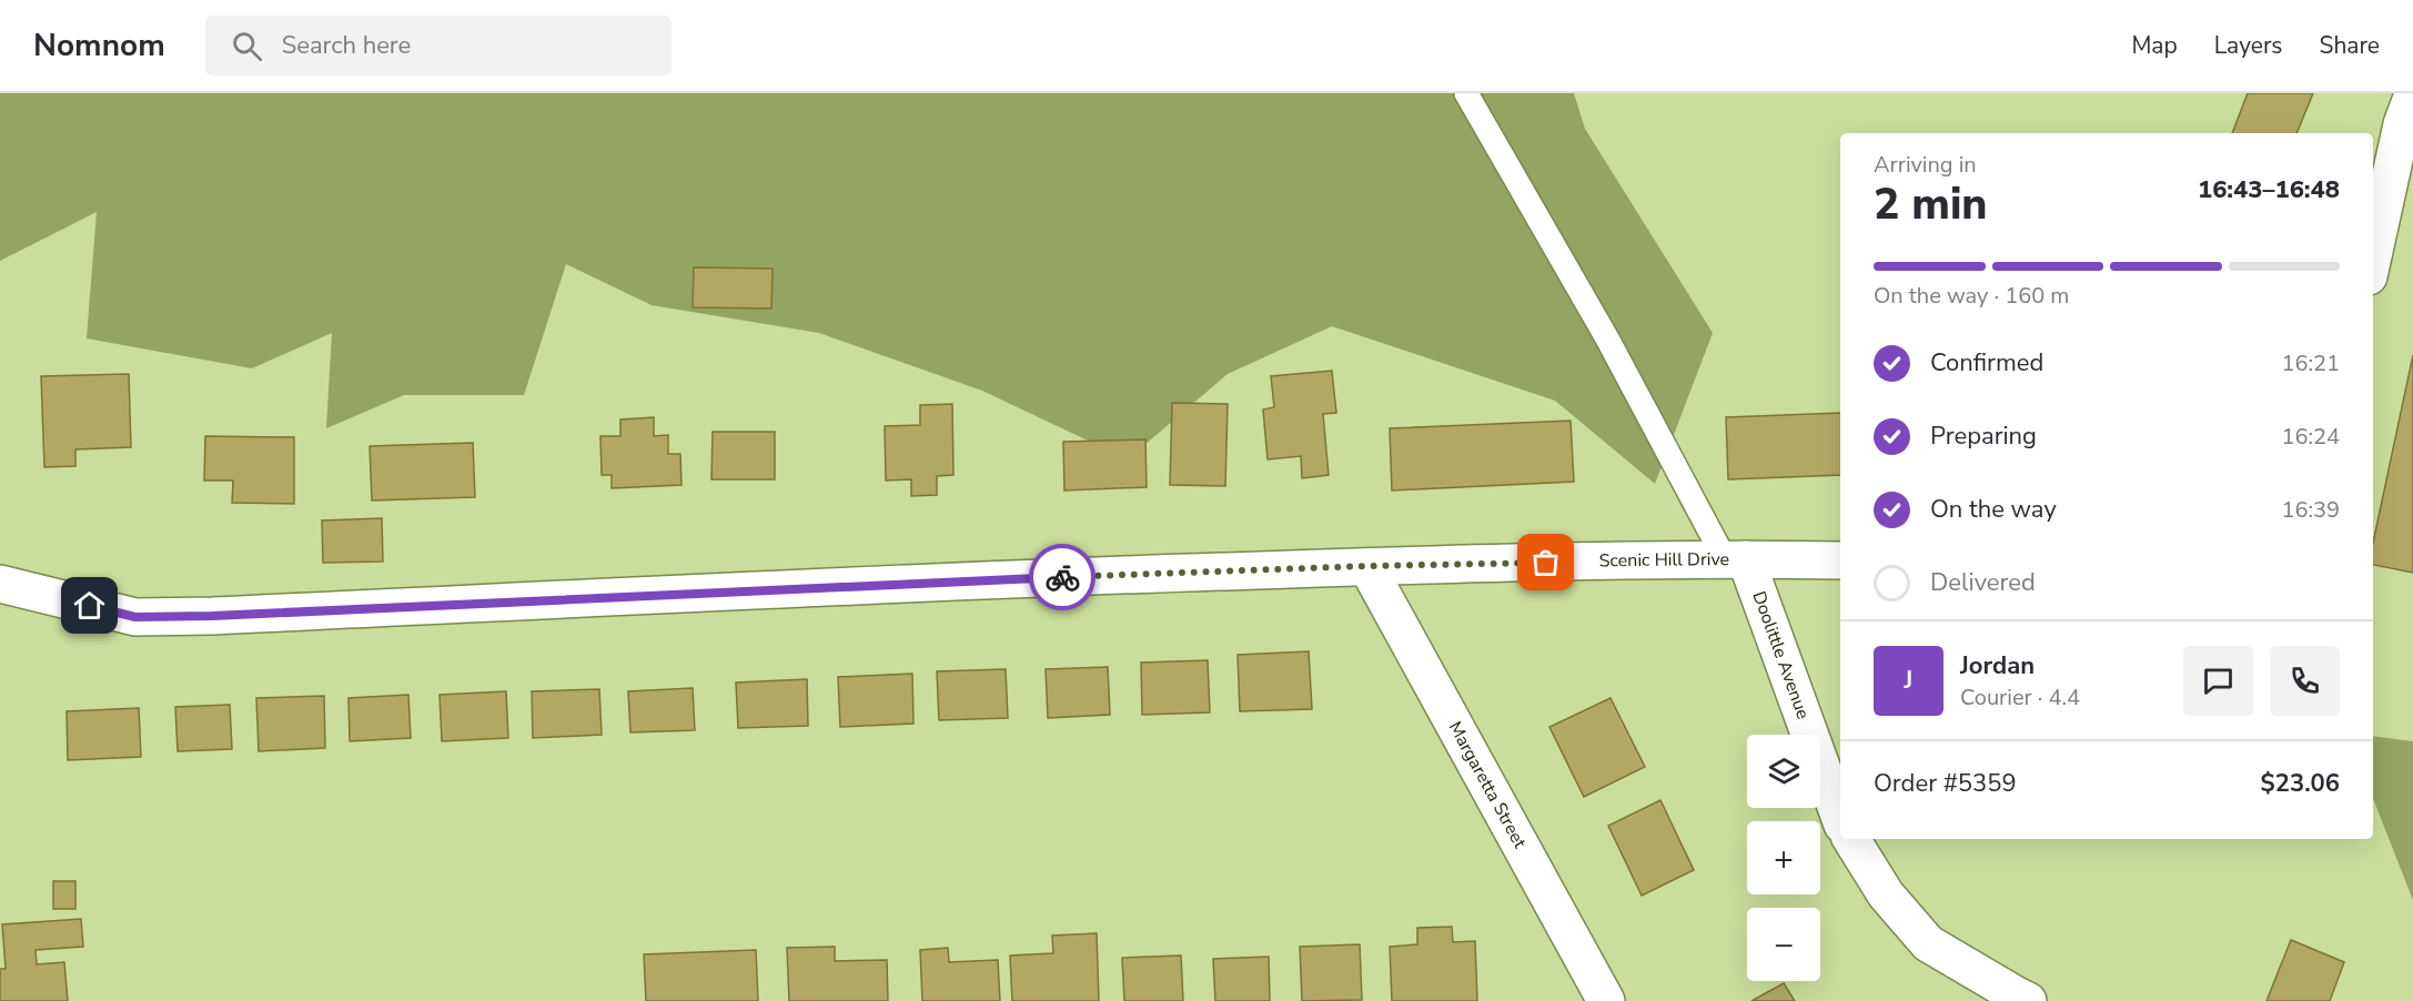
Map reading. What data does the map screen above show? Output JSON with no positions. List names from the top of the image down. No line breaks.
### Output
{"streets":{"street":["Scenic Hill Drive","Doolittle Avenue","Margaretta Street"]},"crossings":[["Scenic Hill Drive","Doolittle Avenue"],["Scenic Hill Drive","Margaretta Street"]],"page":{"header":"Nomnom","search":"Search here","nav":["Map","Layers","Share"],"heading":["2 min","Arriving in","16:43–16:48"],"panel":["Jordan","Courier · 4.4","Order #5359","$23.06"],"bar":"On the way · 160 m","list":[["Confirmed","16:21"],["Preparing","16:24"],["On the way","16:39"],"Delivered"],"round":"J","map_buttons":["+","−"]}}
